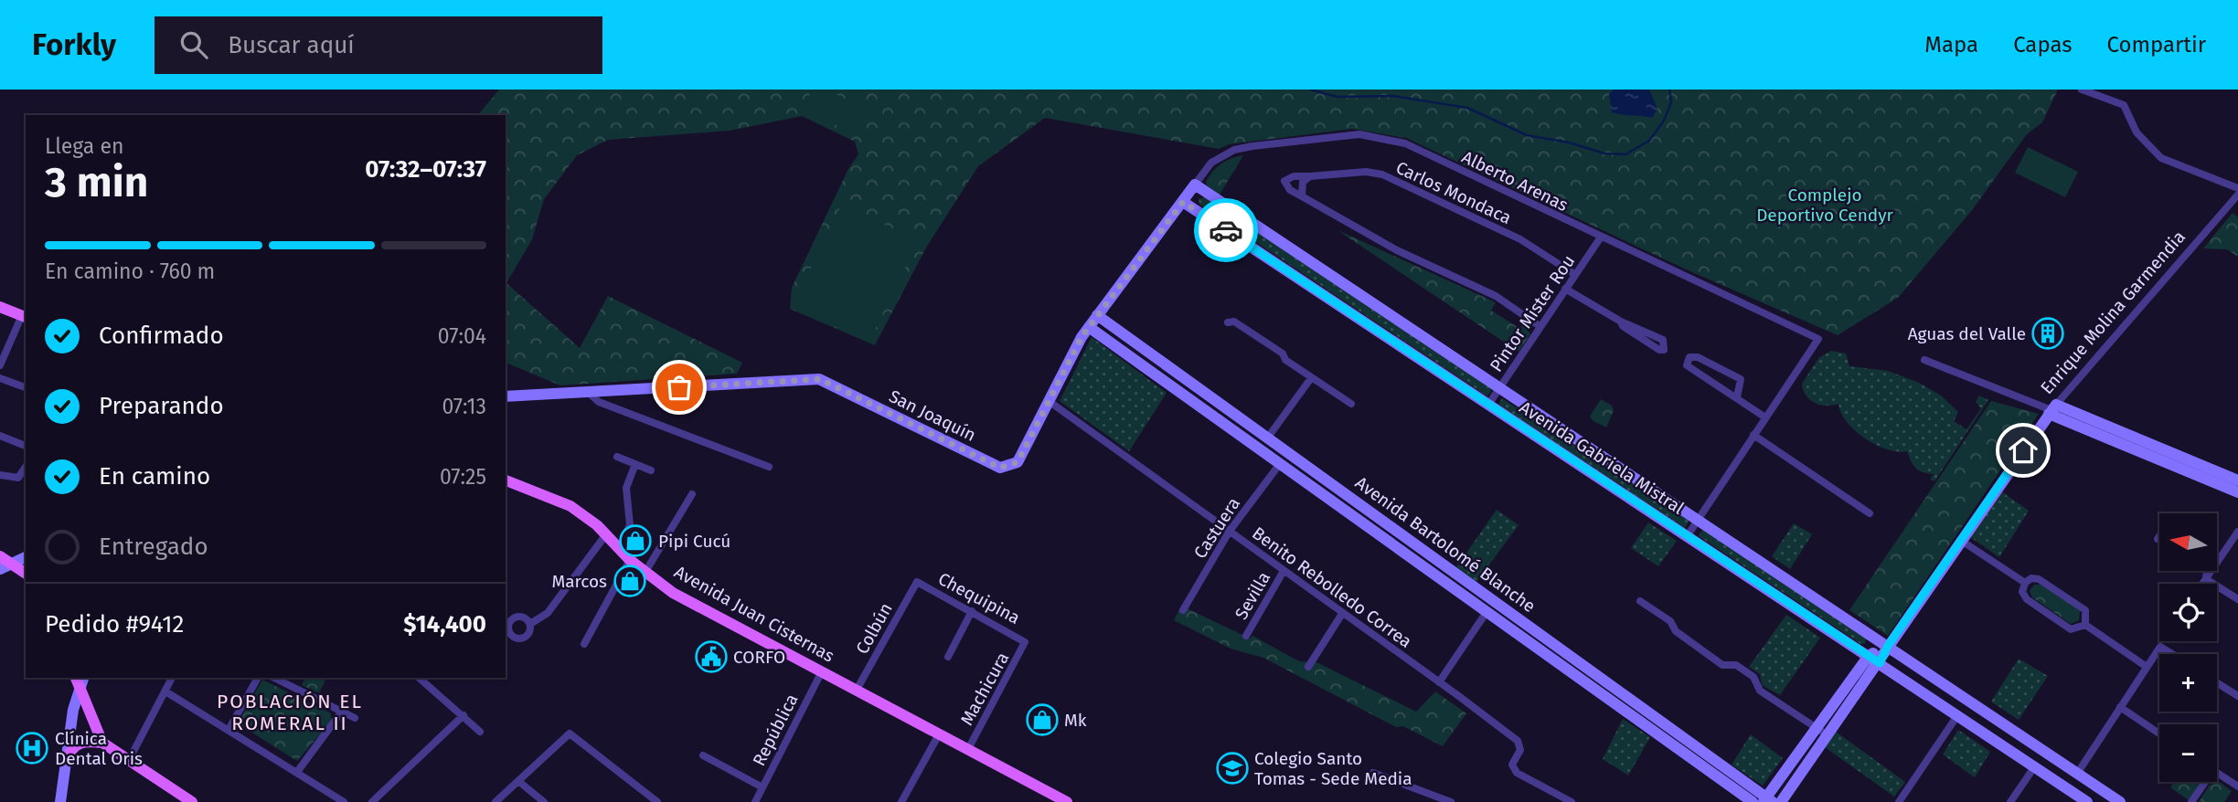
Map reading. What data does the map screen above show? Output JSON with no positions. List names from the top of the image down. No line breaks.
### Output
{"streets":{"main road":["Enrique Molina Garmendia","San Joaquín","Avenida Gabriela Mistral","Avenida Bartolomé Blanche","Avenida Juan Cisternas"],"street":["Alberto Arenas","Carlos Mondaca","Pintor Mister Rou","Castuera","Benito Rebolledo Correa","Sevilla","Chequipina","Colbún","Machicura","República"]},"crossings":[["Alberto Arenas","Pintor Mister Rou"],["Alberto Arenas","San Joaquín"],["Alberto Arenas","Avenida Gabriela Mistral"],["Carlos Mondaca","Pintor Mister Rou"],["Enrique Molina Garmendia","Avenida Gabriela Mistral"],["Enrique Molina Garmendia","Avenida Bartolomé Blanche"],["Pintor Mister Rou","Avenida Gabriela Mistral"],["San Joaquín","Avenida Gabriela Mistral"],["San Joaquín","Avenida Bartolomé Blanche"],["San Joaquín","Benito Rebolledo Correa"],["Castuera","Avenida Bartolomé Blanche"],["Castuera","Benito Rebolledo Correa"],["Benito Rebolledo Correa","Sevilla"],["Chequipina","Colbún"],["Chequipina","Machicura"],["Avenida Juan Cisternas","Colbún"],["Avenida Juan Cisternas","Machicura"],["Avenida Juan Cisternas","República"]],"districts":["POBLACIÓN EL ROMERAL II"],"parks":["Complejo Deportivo Cendyr"],"places":{"building":["Aguas del Valle"],"shop":["Pipi Cucú","Marcos","Mk"],"public building":["CORFO"],"hospital":["Clínica Dental Oris"],"school or university":["Colegio Santo Tomas - Sede Media"]},"north":"left","page":{"header":"Forkly","search":"Buscar aquí","nav":["Mapa","Capas","Compartir"],"heading":["3 min","Llega en","07:32–07:37"],"panel":["Pedido #9412","$14,400"],"bar":"En camino · 760 m","list":[["Confirmado","07:04"],["Preparando","07:13"],["En camino","07:25"],"Entregado"],"map_buttons":["+","−"]}}
